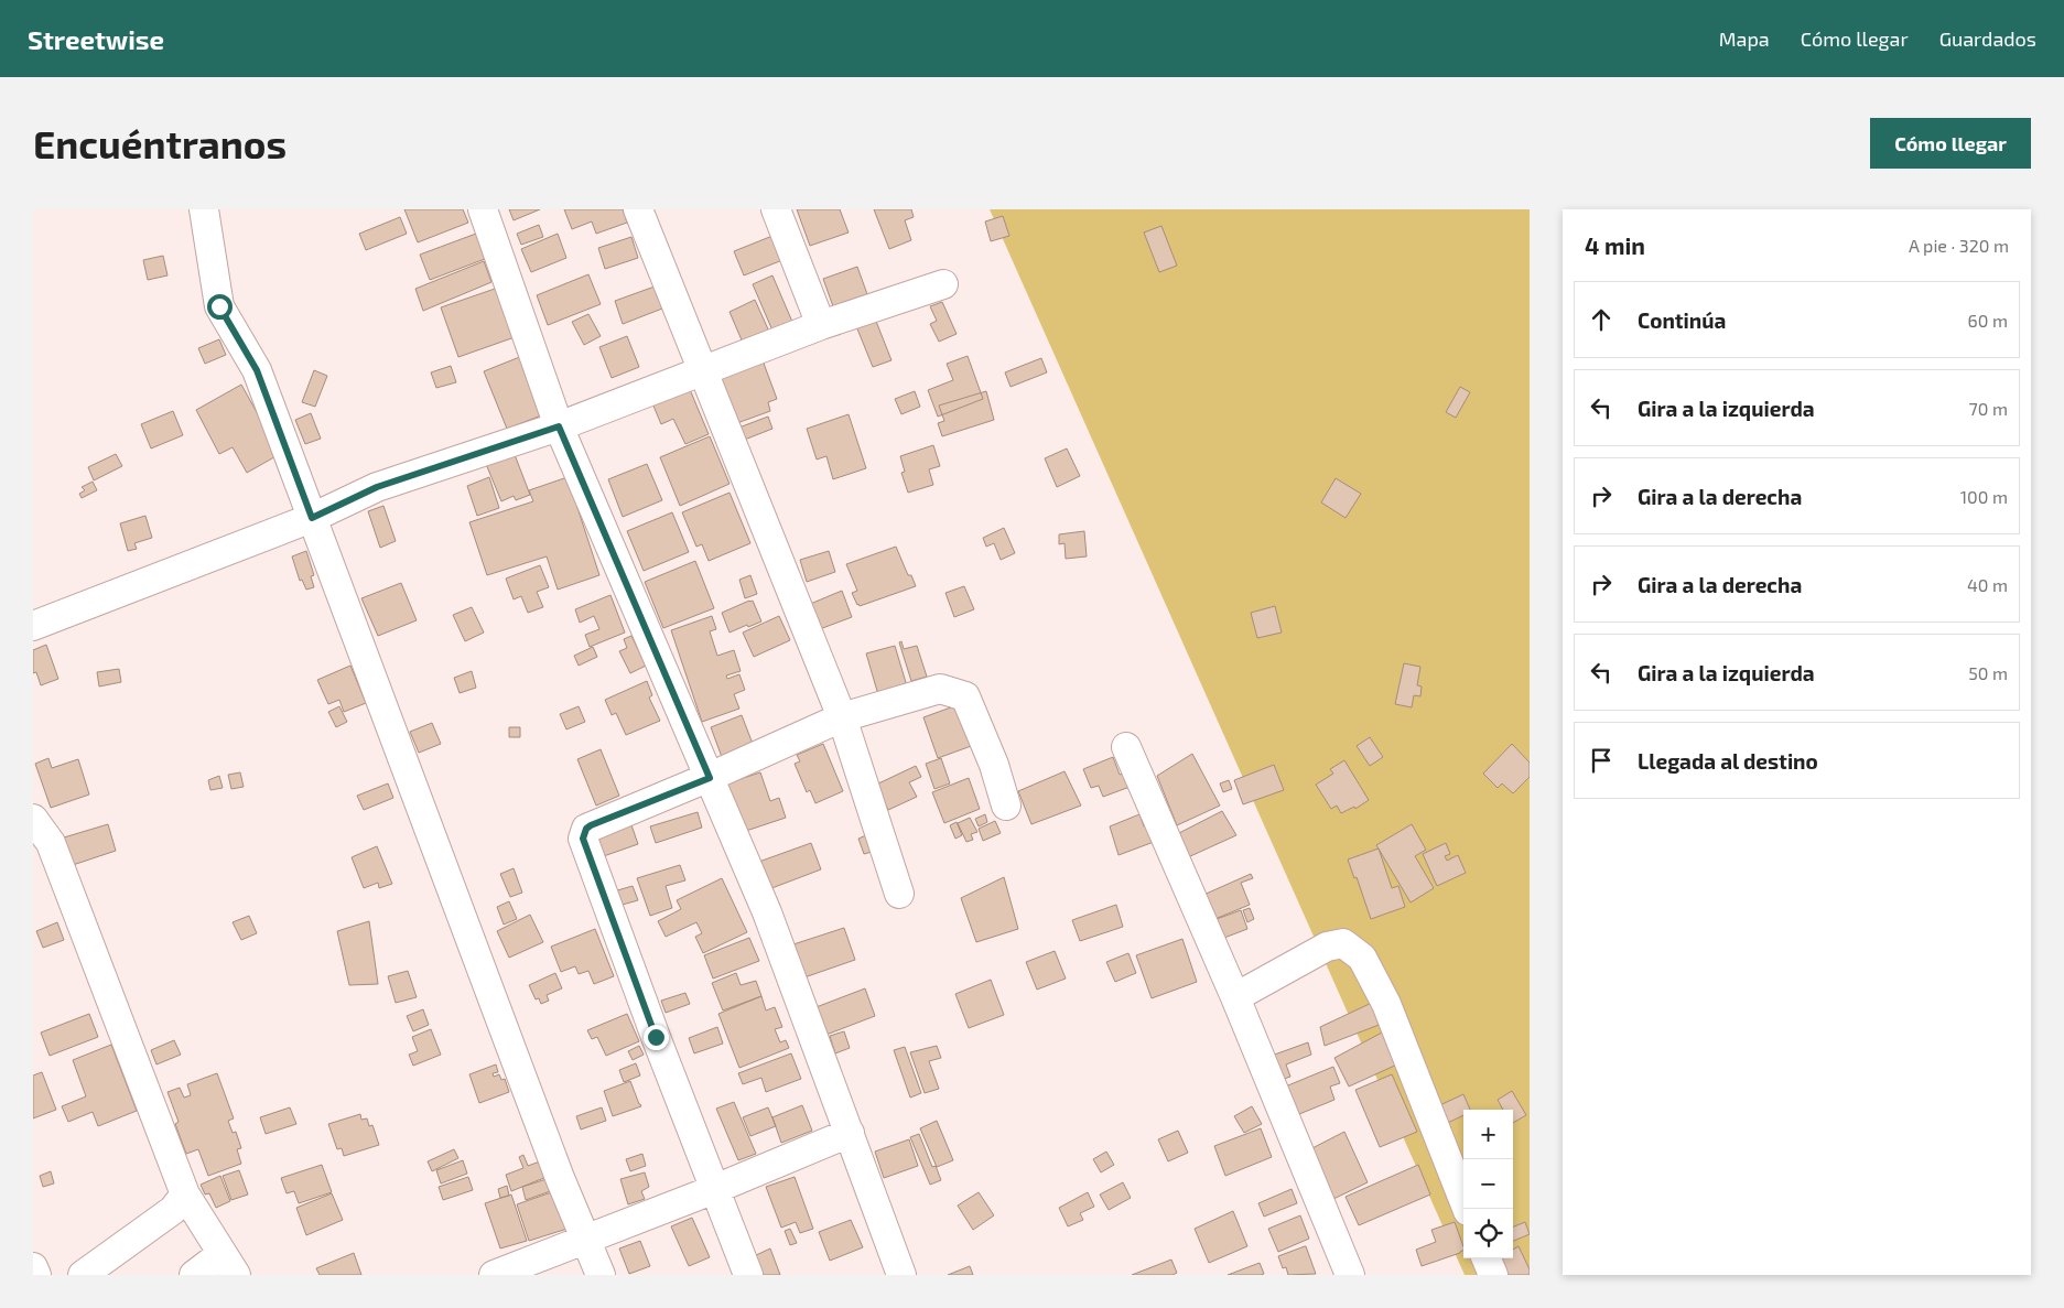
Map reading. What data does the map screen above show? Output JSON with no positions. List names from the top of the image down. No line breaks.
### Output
{"page":{"header":"Streetwise","nav":["Mapa","Cómo llegar","Guardados"],"buttons":"Cómo llegar","title":"Encuéntranos","heading":["4 min","A pie · 320 m"],"list":[["Continúa","60 m"],["Gira a la izquierda","70 m"],["Gira a la derecha","100 m"],["Gira a la derecha","40 m"],["Gira a la izquierda","50 m"],"Llegada al destino"],"map_buttons":["+","−"]}}
